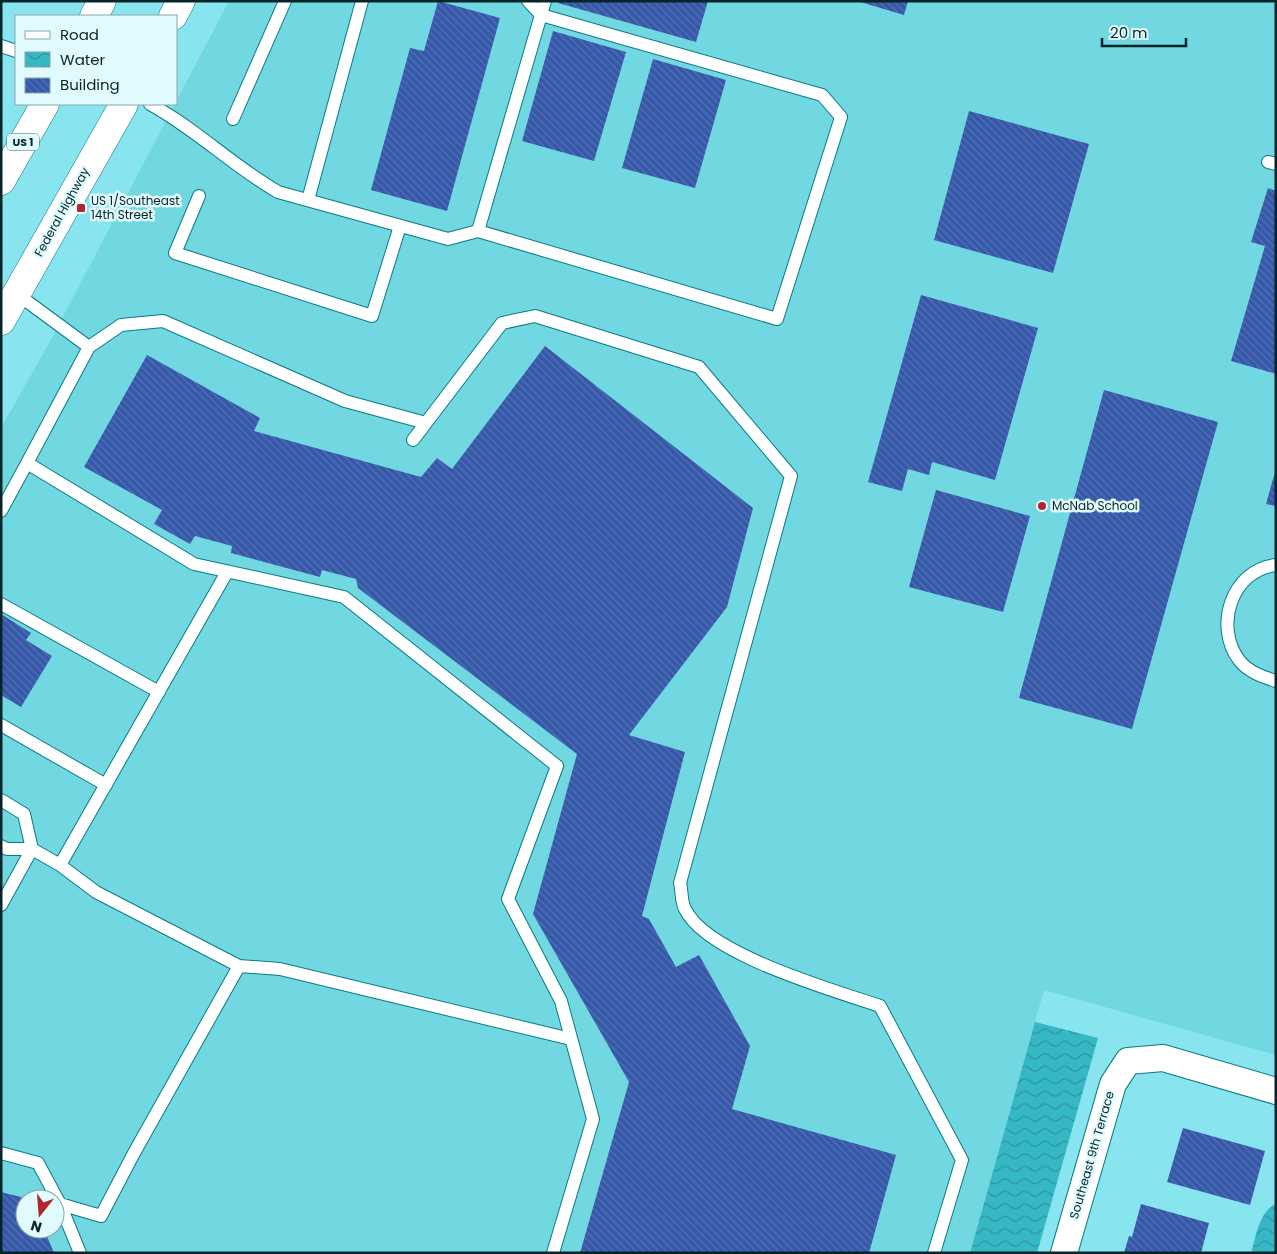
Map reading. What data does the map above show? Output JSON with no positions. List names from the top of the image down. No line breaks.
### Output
{"streets":{"main road":["US 1","Federal Highway"],"street":["Southeast 9th Terrace"]},"places":{"transit":["US 1/Southeast 14th Street"],"other":["McNab School"]},"legend":["Road","Water","Building"],"scale_bar":"20 m","north":"bottom"}
